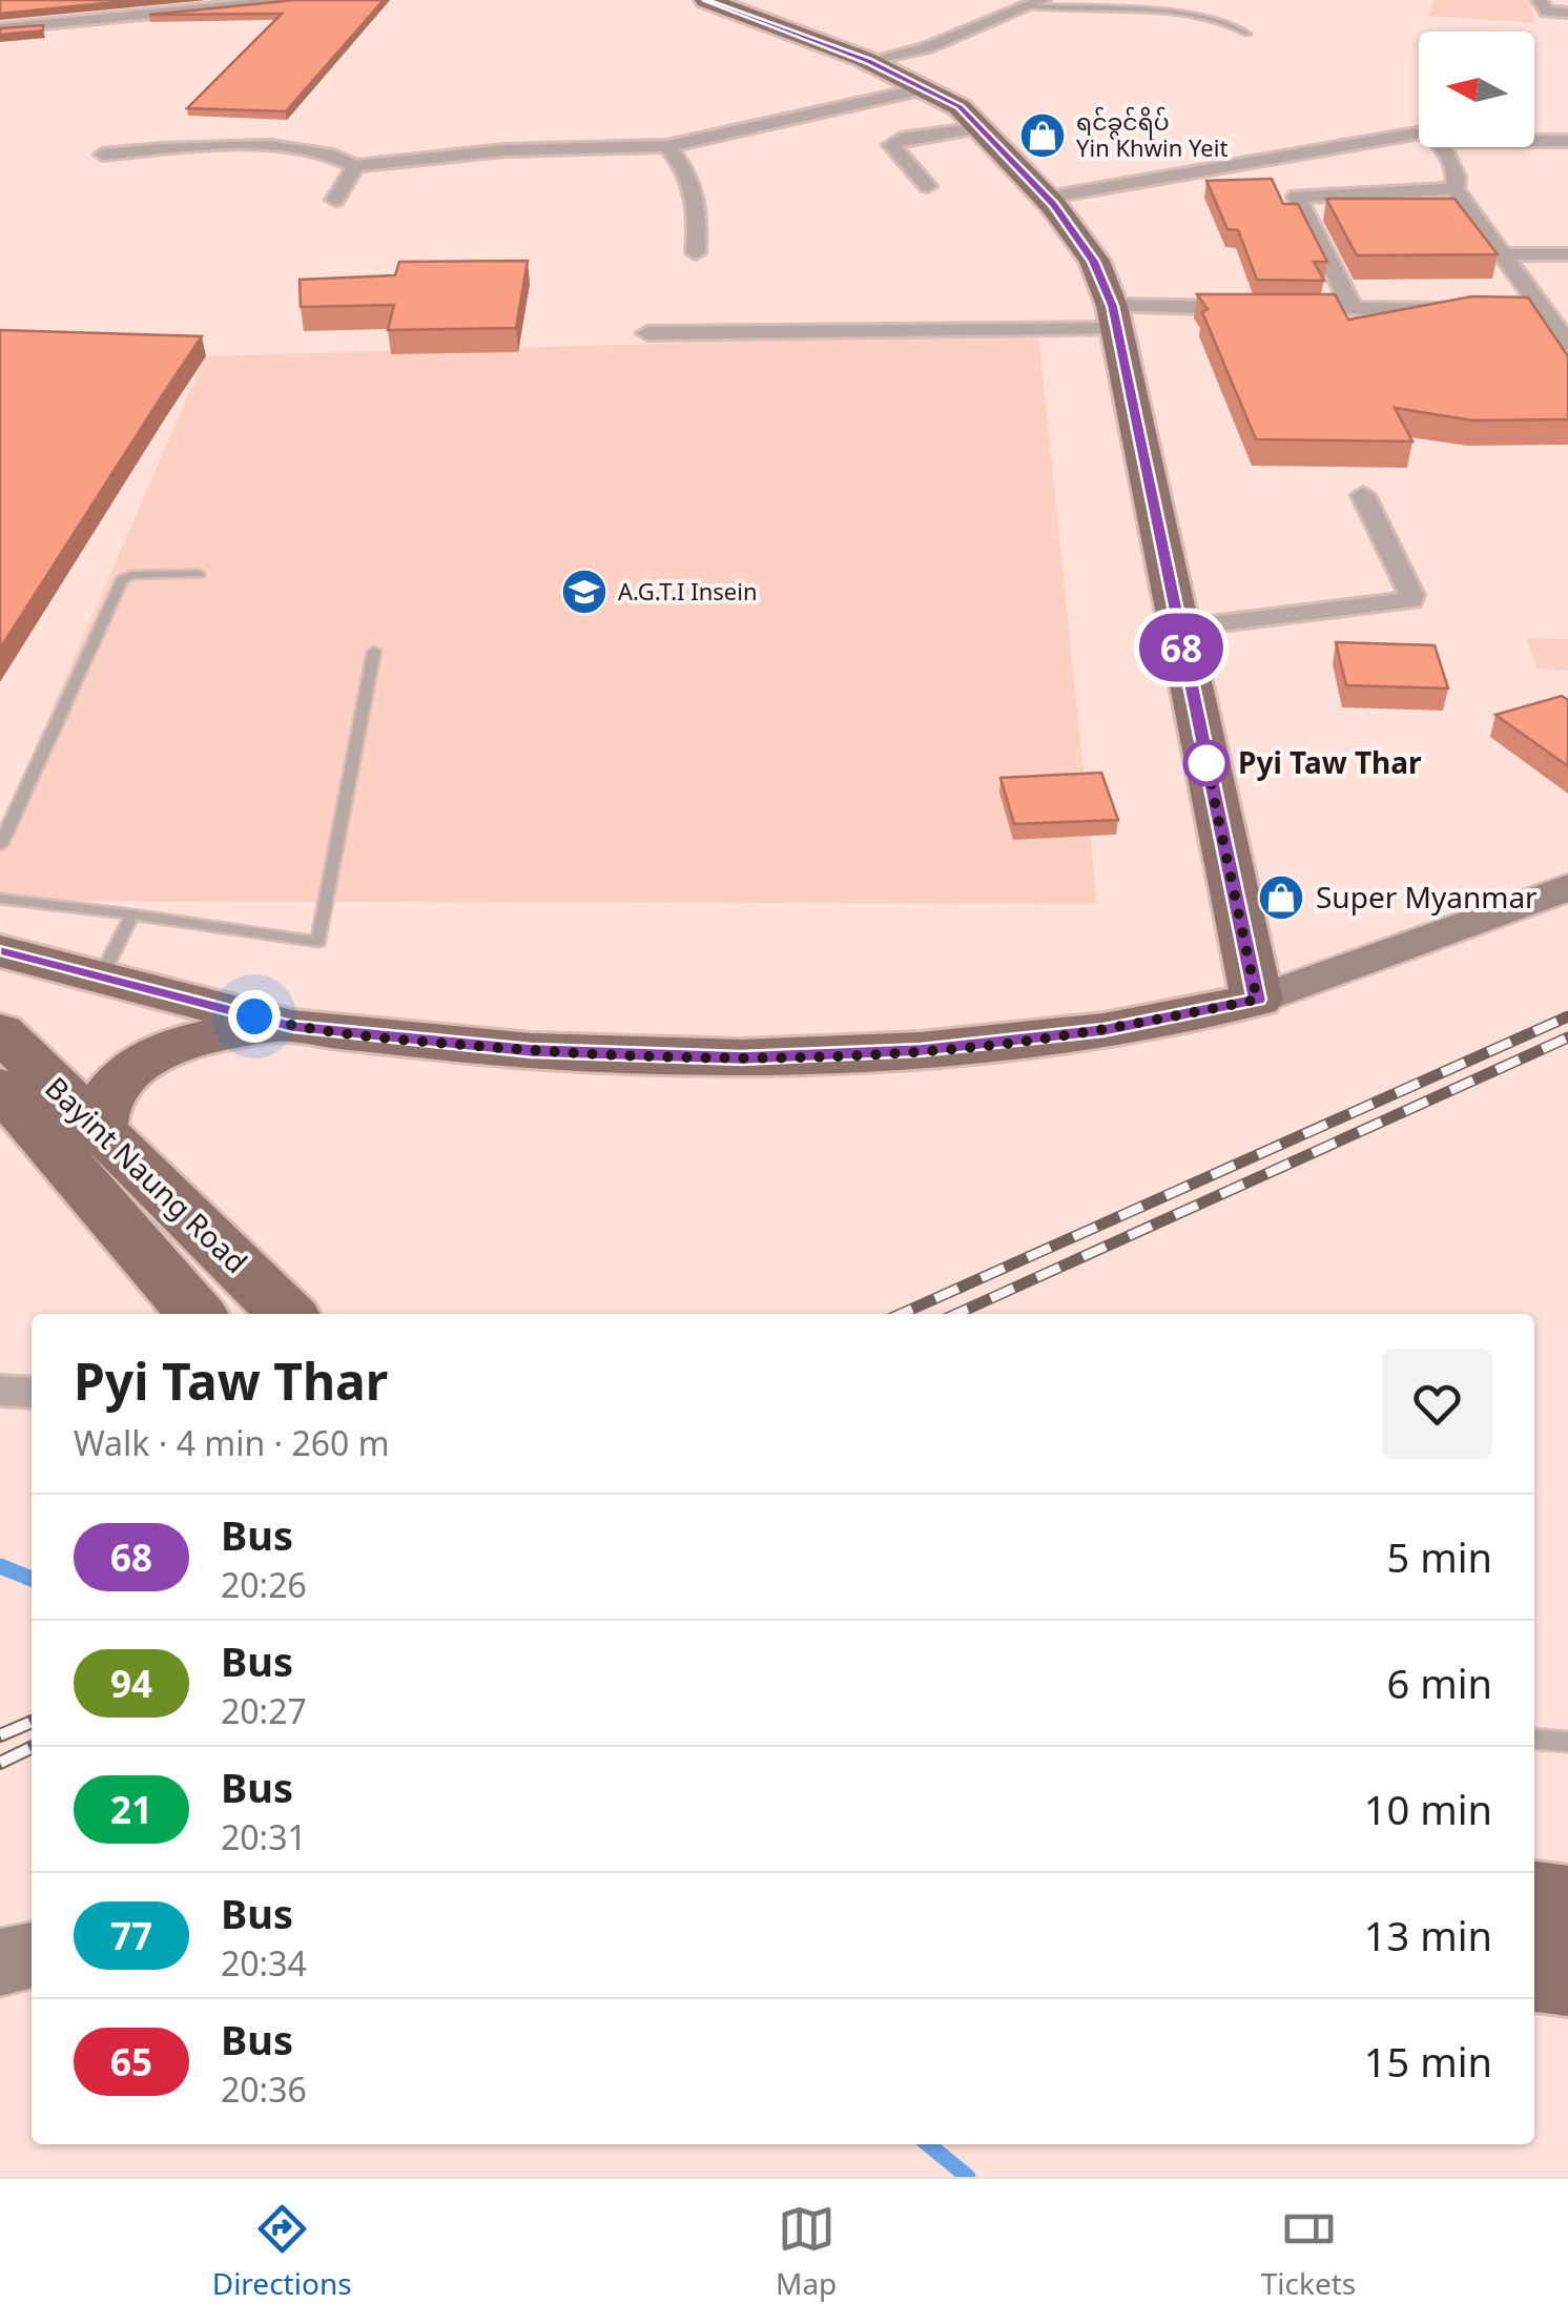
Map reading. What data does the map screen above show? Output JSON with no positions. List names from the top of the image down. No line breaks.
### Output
{"streets":{"main road":["Bayint Naung Road"]},"places":{"shop":["ရင်ခွင်ရိပ် Yin Khwin Yeit","Super Myanmar"],"school or university":["A.G.T.I Insein"],"other":["Pyi Taw Thar"]},"lines":["bus line 68"],"north":"left","page":{"on_map":"68","heading":["Pyi Taw Thar","Walk · 4 min · 260 m"],"list":[{"mark":"68","name":"Bus","note":"20:26","value":"5 min"},{"mark":"94","name":"Bus","note":"20:27","value":"6 min"},{"mark":"21","name":"Bus","note":"20:31","value":"10 min"},{"mark":"77","name":"Bus","note":"20:34","value":"13 min"},{"mark":"65","name":"Bus","note":"20:36","value":"15 min"}],"tabs":["Directions","Map","Tickets"]}}
